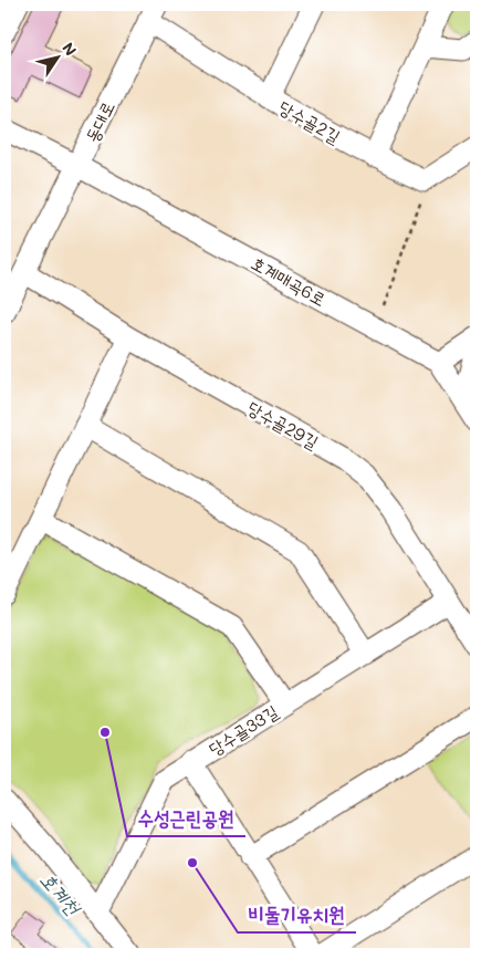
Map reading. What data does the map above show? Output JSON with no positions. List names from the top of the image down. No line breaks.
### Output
{"streets":{"street":["동대로","당수골2길","호계매곡6로","당수골29길","당수골33길"]},"crossings":[["동대로","당수골2길"],["동대로","호계매곡6로"],["동대로","당수골29길"],["당수골29길","당수골33길"]],"water":["호계천"],"places":["수성근린공원","비둘기유치원"],"north":"top right"}
